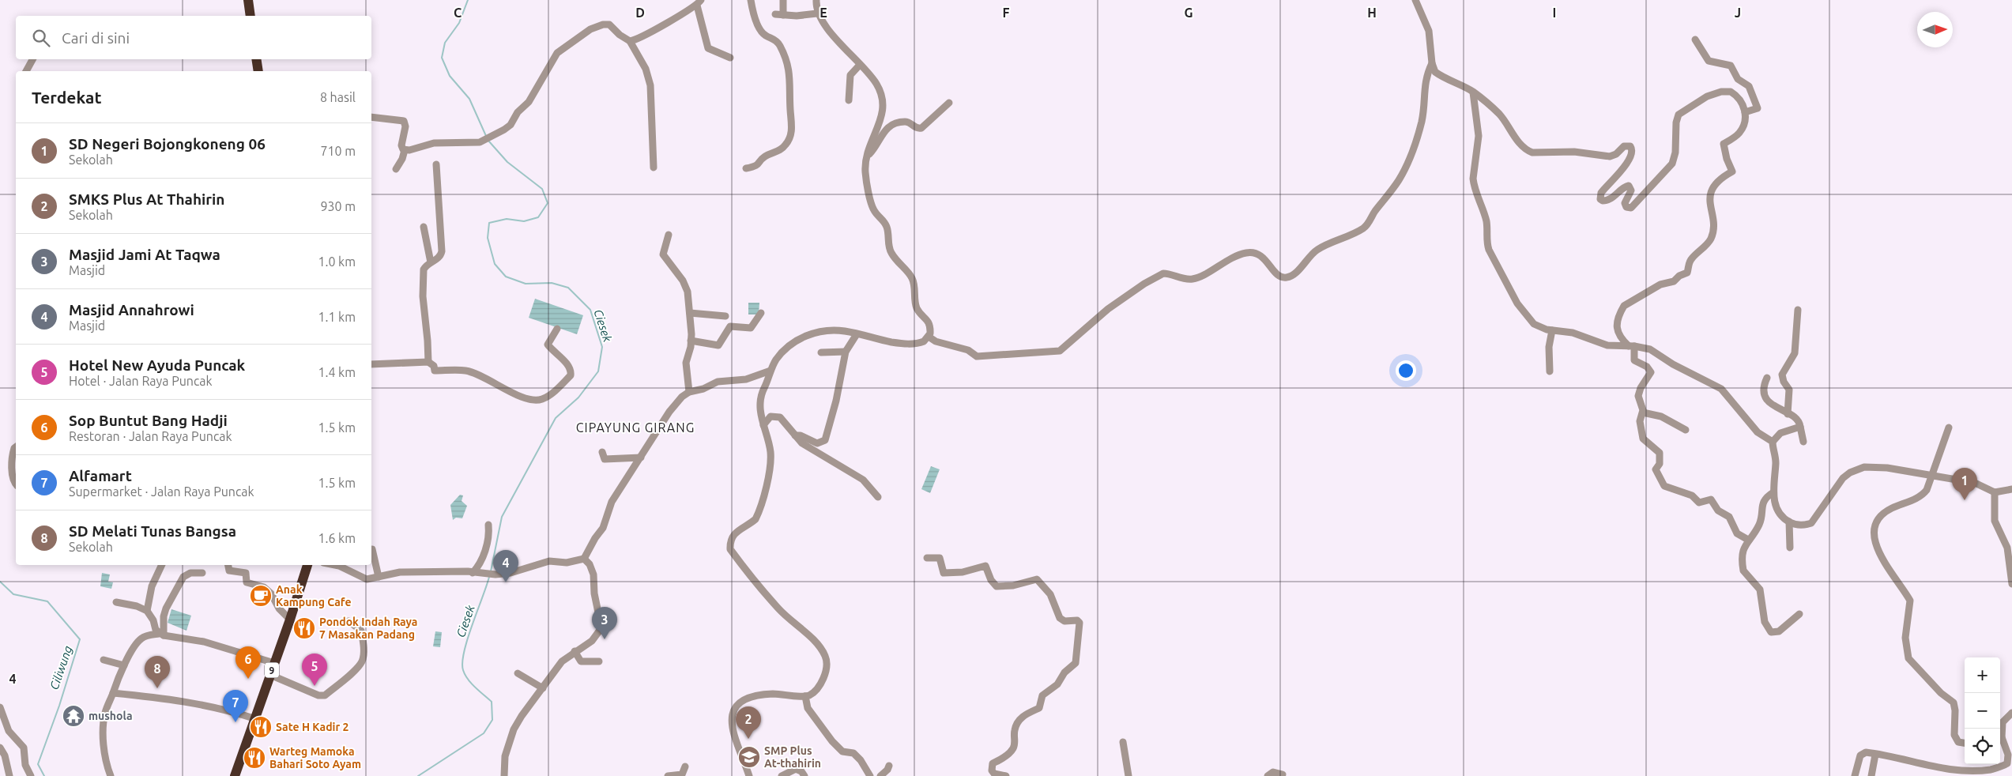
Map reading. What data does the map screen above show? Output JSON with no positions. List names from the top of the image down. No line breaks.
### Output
{"streets":{"highway":["9"]},"districts":["CIPAYUNG GIRANG"],"water":["Ciesek","Ciliwung"],"places":{"cafe":["Anak Kampung Cafe"],"restaurant":["Pondok Indah Raya 7 Masakan Padang","Sate H Kadir 2","Warteg Mamoka Bahari Soto Ayam"],"temple":["mushola"],"school or university":["SMP Plus At-thahirin"]},"north":"right","page":{"search":"Cari di sini","heading":["Terdekat","8 hasil"],"list":[{"mark":"1","name":"SD Negeri Bojongkoneng 06","note":"Sekolah","value":"710 m"},{"mark":"2","name":"SMKS Plus At Thahirin","note":"Sekolah","value":"930 m"},{"mark":"3","name":"Masjid Jami At Taqwa","note":"Masjid","value":"1.0 km"},{"mark":"4","name":"Masjid Annahrowi","note":"Masjid","value":"1.1 km"},{"mark":"5","name":"Hotel New Ayuda Puncak","note":"Hotel · Jalan Raya Puncak","value":"1.4 km"},{"mark":"6","name":"Sop Buntut Bang Hadji","note":"Restoran · Jalan Raya Puncak","value":"1.5 km"},{"mark":"7","name":"Alfamart","note":"Supermarket · Jalan Raya Puncak","value":"1.5 km"},{"mark":"8","name":"SD Melati Tunas Bangsa","note":"Sekolah","value":"1.6 km"}],"pins":["1","4","3","6","5","8","7","2"],"map_buttons":["+","−"]},"grid":{"columns":["C","D","E","F","G","H","I","J"],"rows":["4"]}}
